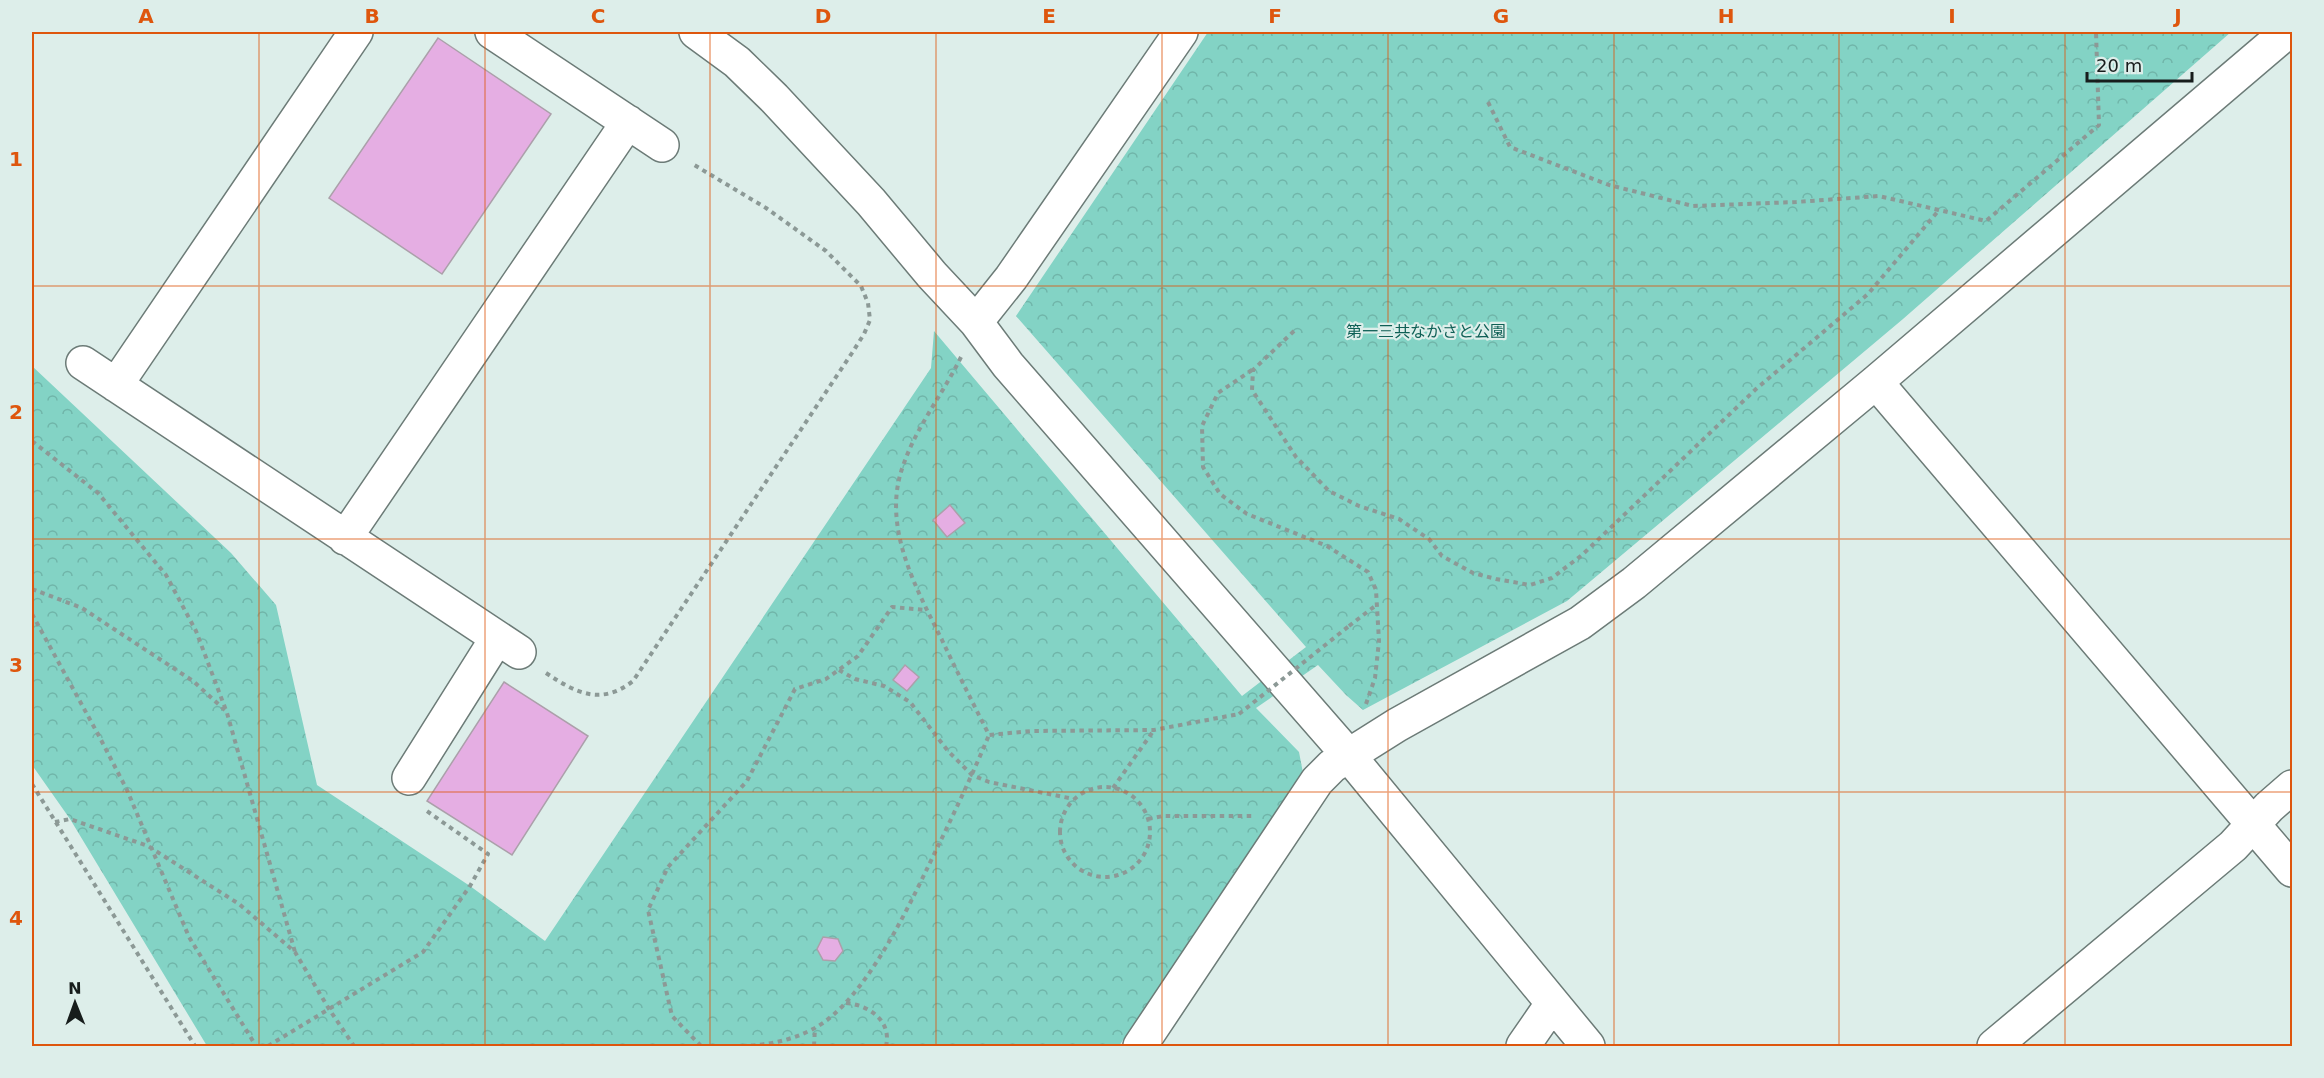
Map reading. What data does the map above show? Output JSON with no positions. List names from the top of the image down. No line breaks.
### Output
{"parks":["第一三共なかさと公園"],"scale_bar":"20 m","north":"top","grid":{"columns":["A","B","C","D","E","F","G","H","I","J"],"rows":["1","2","3","4"]}}
